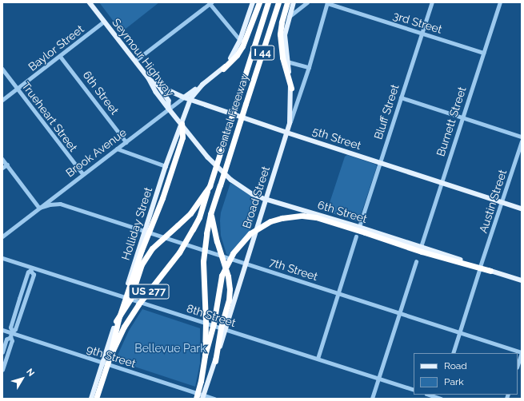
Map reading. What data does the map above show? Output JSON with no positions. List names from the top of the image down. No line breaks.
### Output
{"streets":{"highway":["I 44","Central Freeway","US 277"],"main road":["Seymour Highway","6th Street","5th Street","Brook Avenue","Broad Street","Holliday Street"],"street":["3rd Street","Baylor Street","Bluff Street","Trueheart Street","Burnett Street","Austin Street","7th Street","8th Street","9th Street"]},"crossings":[["3rd Street","Bluff Street"],["3rd Street","Burnett Street"],["3rd Street","Broad Street"],["Baylor Street","Seymour Highway"],["Baylor Street","6th Street"],["Baylor Street","Trueheart Street"],["Seymour Highway","6th Street"],["Seymour Highway","5th Street"],["Seymour Highway","Brook Avenue"],["Seymour Highway","Holliday Street"],["6th Street","Bluff Street"],["6th Street","Burnett Street"],["6th Street","Brook Avenue"],["6th Street","Broad Street"],["6th Street","Austin Street"],["6th Street","Holliday Street"],["Bluff Street","5th Street"],["Central Freeway","Holliday Street"],["Central Freeway","US 277"],["Trueheart Street","Brook Avenue"],["Burnett Street","5th Street"],["5th Street","Brook Avenue"],["5th Street","Broad Street"],["5th Street","Austin Street"],["5th Street","Holliday Street"],["Brook Avenue","Holliday Street"],["Brook Avenue","7th Street"],["Broad Street","7th Street"],["Broad Street","8th Street"],["Austin Street","7th Street"],["Holliday Street","7th Street"],["Holliday Street","8th Street"],["Holliday Street","9th Street"]],"parks":["Bellevue Park"],"legend":["Road","Park"],"north":"top right"}
